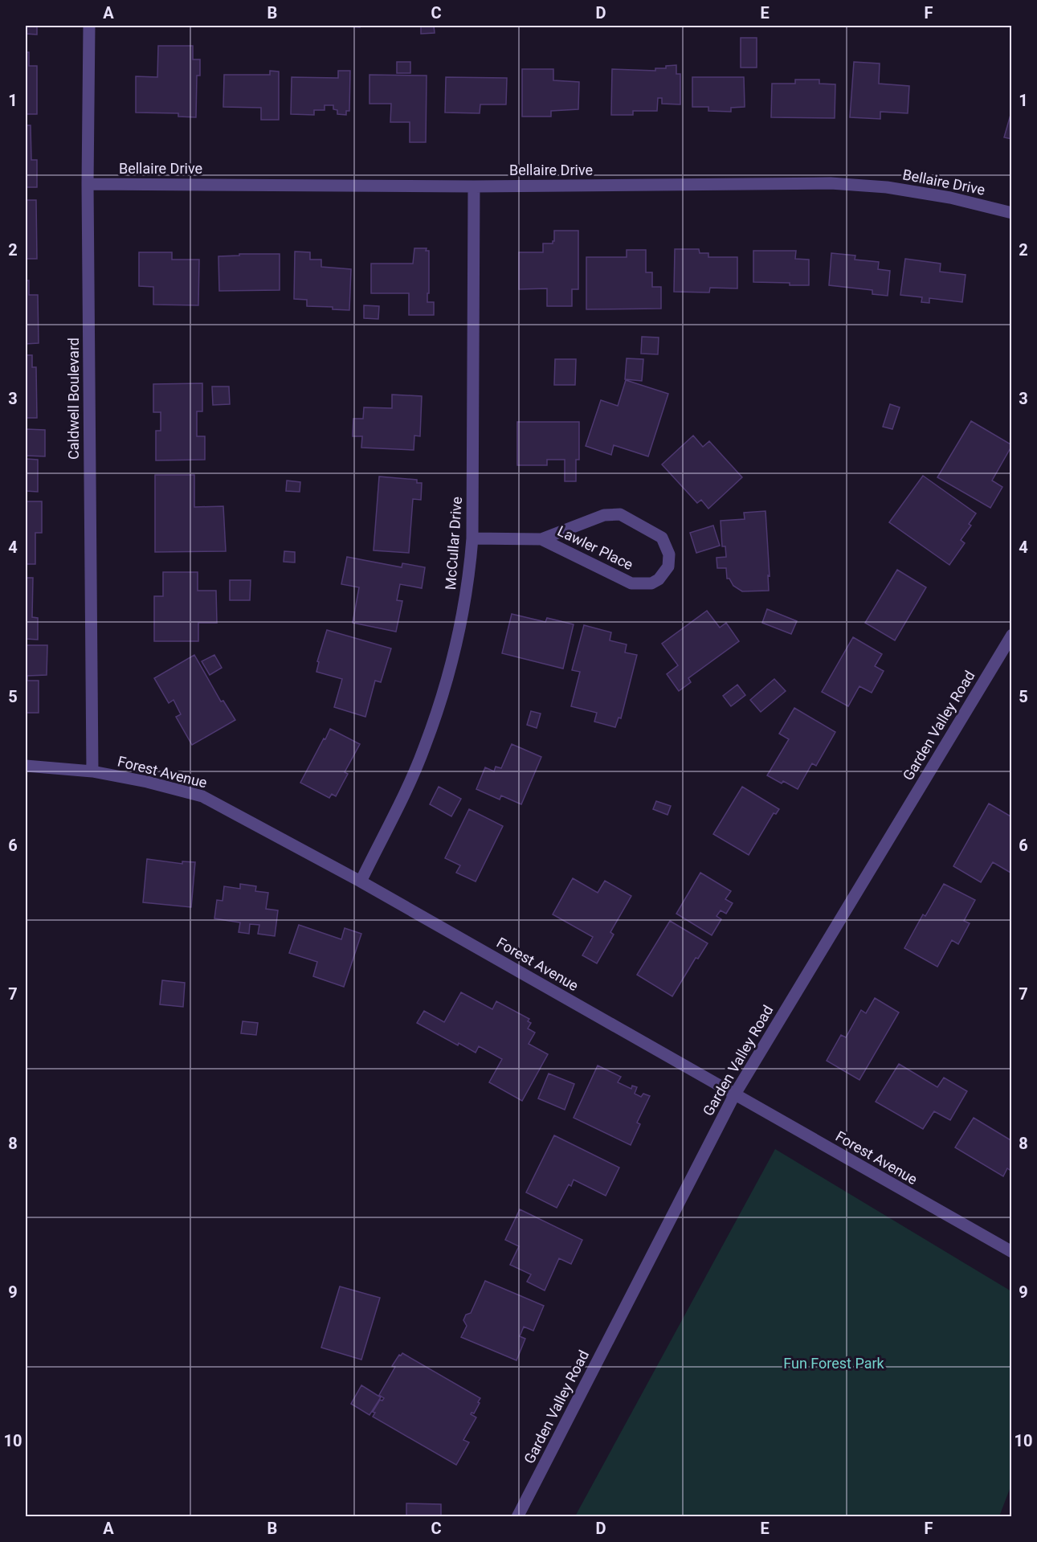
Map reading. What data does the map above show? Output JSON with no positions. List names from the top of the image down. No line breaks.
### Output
{"streets":{"street":["Bellaire Drive","Caldwell Boulevard","McCullar Drive","Lawler Place","Garden Valley Road","Forest Avenue"]},"crossings":[["Bellaire Drive","Caldwell Boulevard"],["Bellaire Drive","McCullar Drive"],["Caldwell Boulevard","Forest Avenue"],["McCullar Drive","Lawler Place"],["McCullar Drive","Forest Avenue"],["Garden Valley Road","Forest Avenue"]],"parks":["Fun Forest Park"],"grid":{"columns":["A","B","C","D","E","F"],"rows":["1","2","3","4","5","6","7","8","9","10"]}}
